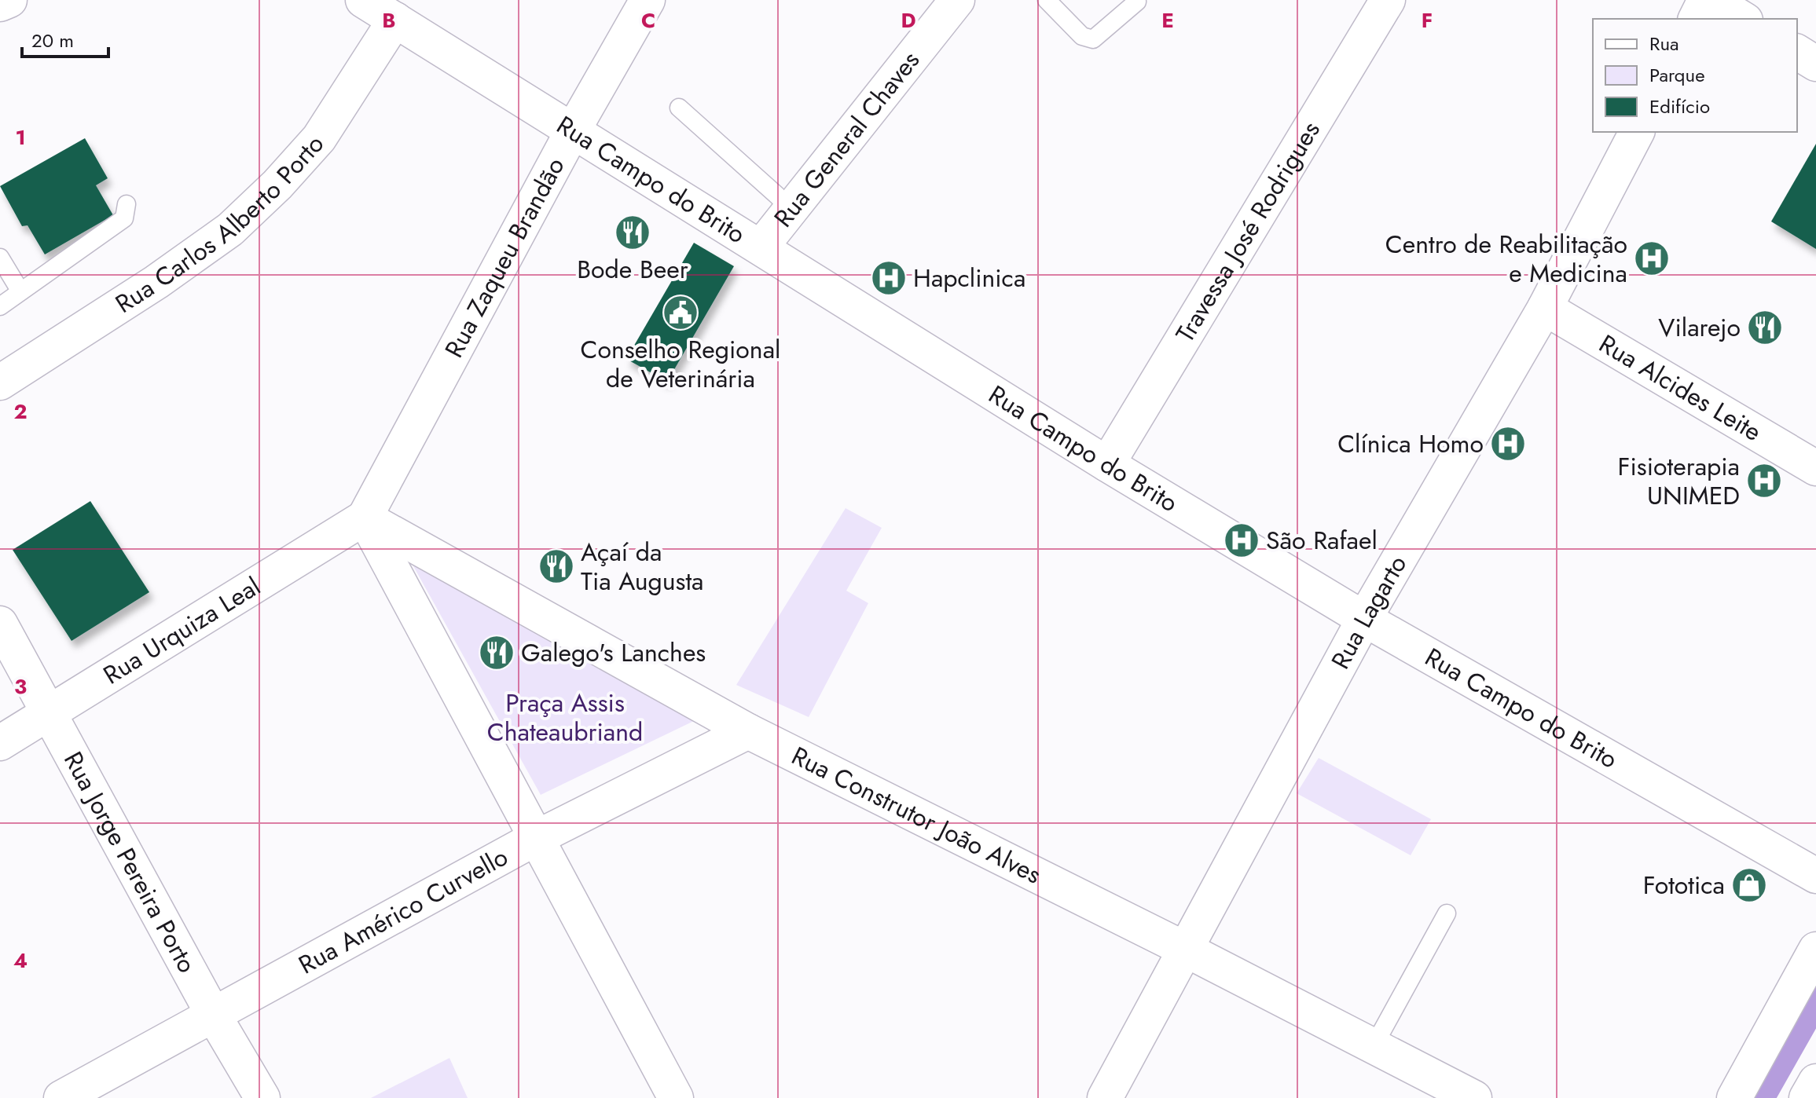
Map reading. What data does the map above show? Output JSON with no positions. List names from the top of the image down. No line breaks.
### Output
{"streets":{"street":["Rua General Chaves","Rua Campo do Brito","Rua Carlos Alberto Porto","Travessa José Rodrigues","Rua Zaqueu Brandão","Rua Alcides Leite","Rua Lagarto","Rua Urquiza Leal","Rua Construtor João Alves","Rua Jorge Pereira Porto","Rua Américo Curvello"]},"crossings":[["Rua General Chaves","Rua Campo do Brito"],["Rua Campo do Brito","Rua Carlos Alberto Porto"],["Rua Campo do Brito","Travessa José Rodrigues"],["Rua Campo do Brito","Rua Zaqueu Brandão"],["Rua Campo do Brito","Rua Lagarto"],["Rua Zaqueu Brandão","Rua Urquiza Leal"],["Rua Zaqueu Brandão","Rua Construtor João Alves"],["Rua Alcides Leite","Rua Lagarto"],["Rua Lagarto","Rua Construtor João Alves"],["Rua Urquiza Leal","Rua Construtor João Alves"],["Rua Urquiza Leal","Rua Jorge Pereira Porto"],["Rua Construtor João Alves","Rua Américo Curvello"],["Rua Jorge Pereira Porto","Rua Américo Curvello"]],"parks":["Praça Assis Chateaubriand"],"places":{"restaurant":["Bode Beer","Vilarejo","Açaí da Tia Augusta","Galego's Lanches"],"hospital":["Centro de Reabilitação e Medicina","Hapclinica","Clínica Homo","Fisioterapia UNIMED","São Rafael"],"public building":["Conselho Regional de Veterinária"],"shop":["Fototica"]},"legend":["Rua","Parque","Edifício"],"scale_bar":"20 m","grid":{"columns":["B","C","D","E","F"],"rows":["1","2","3","4"]}}
